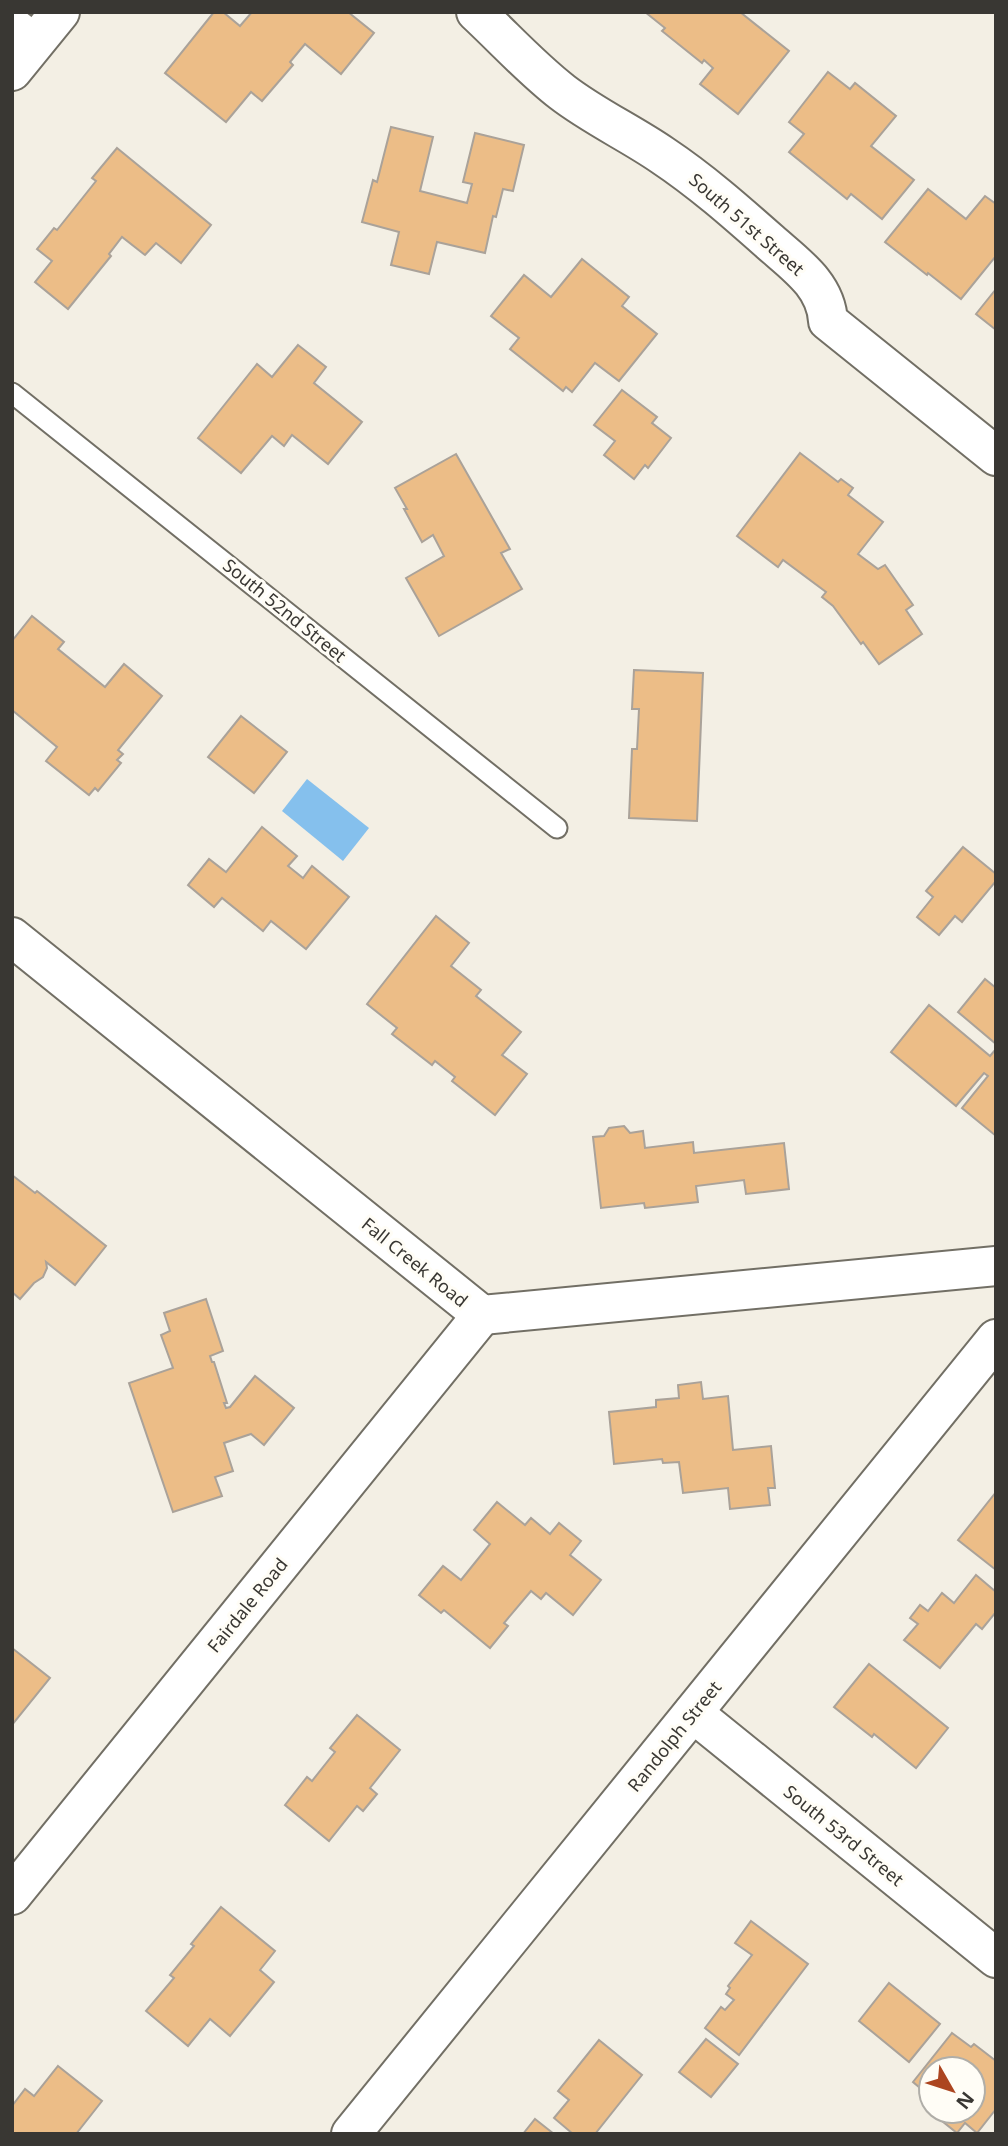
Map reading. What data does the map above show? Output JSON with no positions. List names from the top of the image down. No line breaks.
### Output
{"streets":{"street":["South 51st Street","Fall Creek Road","Fairdale Road","Randolph Street","South 53rd Street"],"lane":["South 52nd Street"]},"crossings":[["Fall Creek Road","Fairdale Road"],["Randolph Street","South 53rd Street"]],"north":"bottom right"}
